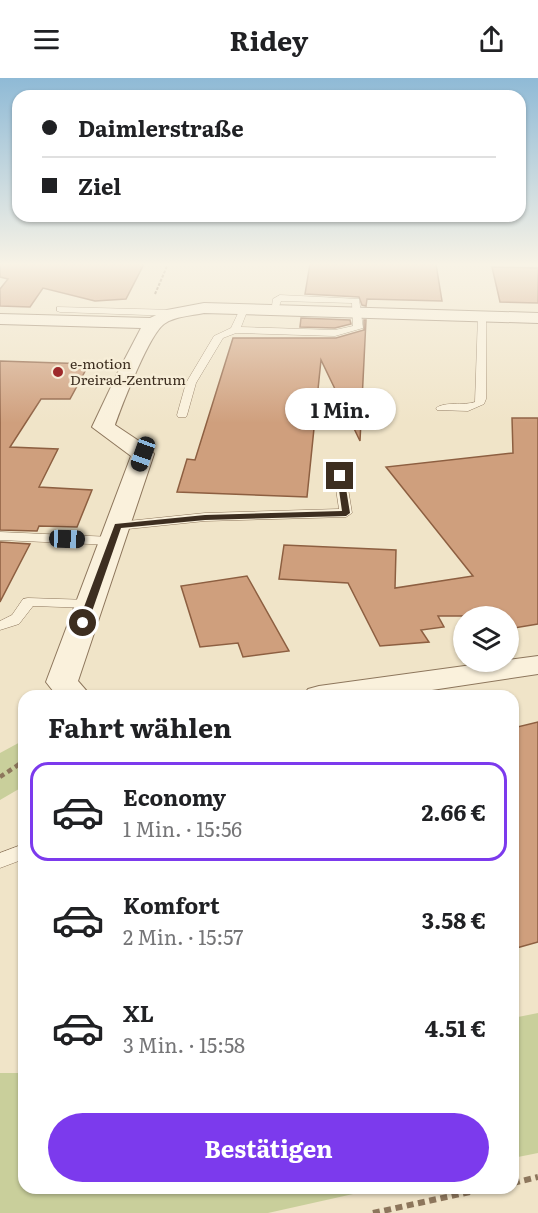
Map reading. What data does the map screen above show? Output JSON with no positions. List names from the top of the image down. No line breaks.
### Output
{"places":["e-motion Dreirad-Zentrum"],"page":{"header":"Ridey","banner":["Daimlerstraße","Ziel"],"bubble":"1 Min.","heading":"Fahrt wählen","list":[{"name":"Economy","note":"1 Min. · 15:56","value":"2.66 €"},{"name":"Komfort","note":"2 Min. · 15:57","value":"3.58 €"},{"name":"XL","note":"3 Min. · 15:58","value":"4.51 €"}],"buttons":"Bestätigen"}}
